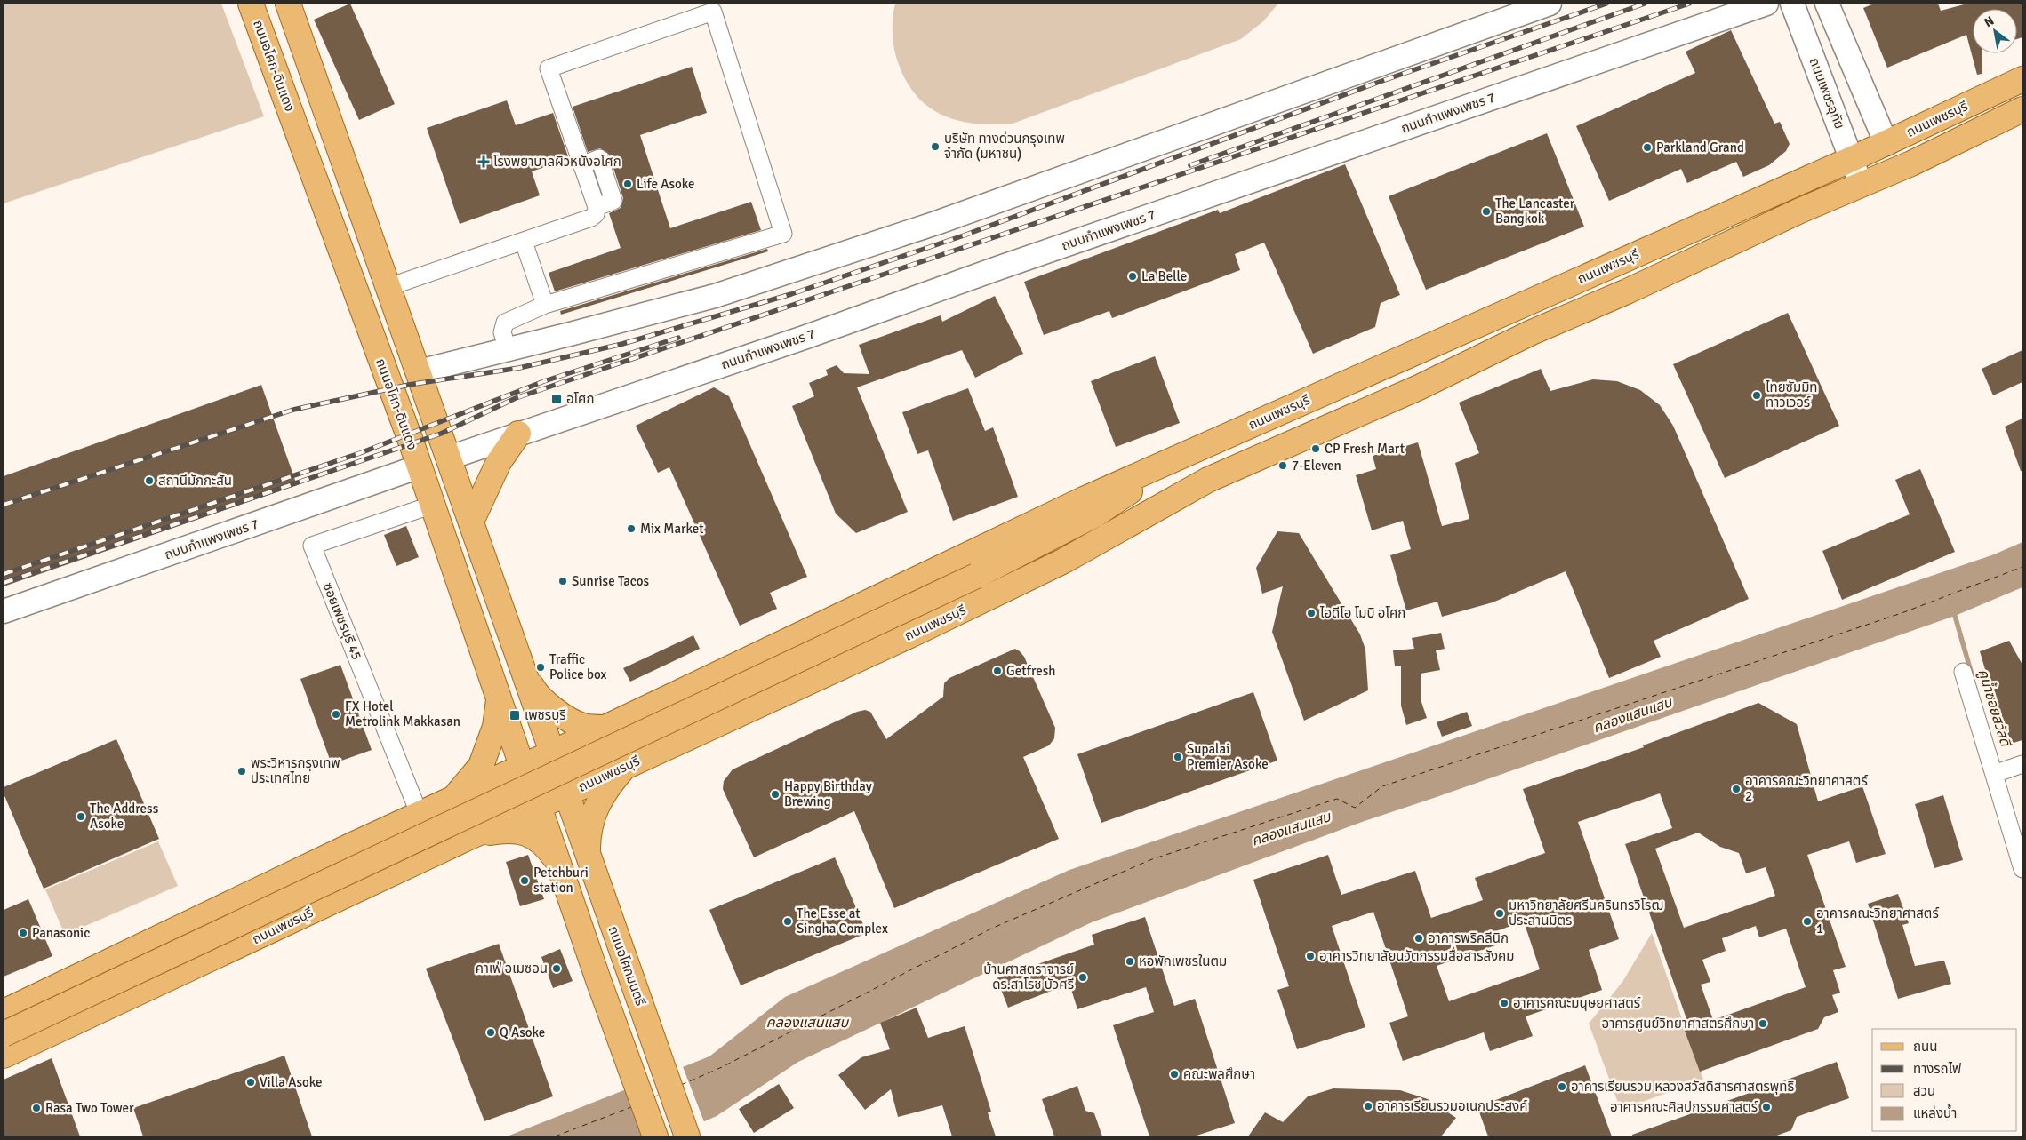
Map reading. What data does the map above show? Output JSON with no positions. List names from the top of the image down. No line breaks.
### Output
{"streets":{"main road":["ถนนอโศก-ดินแดง","ถนนเพชรบุรี","ถนนอโศกมนตรี"],"street":["ถนนเพชรอุทัย","ถนนกำแพงเพชร 7","ซอยเพชรบุรี 45"]},"crossings":[["ถนนอโศก-ดินแดง","ถนนกำแพงเพชร 7"],["ถนนอโศก-ดินแดง","ถนนเพชรบุรี"],["ถนนอโศก-ดินแดง","ซอยเพชรบุรี 45"],["ถนนเพชรอุทัย","ถนนเพชรบุรี"],["ถนนเพชรบุรี","ซอยเพชรบุรี 45"],["ถนนเพชรบุรี","ถนนอโศกมนตรี"]],"water":["คูน้ำซอยสวัสดี","คลองแสนแสบ"],"places":{"other":["บริษัท ทางด่วนกรุงเทพ จำกัด (มหาชน)","Parkland Grand","Life Asoke","The Lancaster Bangkok","La Belle","ไทยซัมมิท ทาวเวอร์","CP Fresh Mart","7-Eleven","สถานีมักกะสัน","Mix Market","Sunrise Tacos","ไอดีโอ โมบิ อโศก","Traffic Police box","Getfresh","FX Hotel Metrolink Makkasan","Supalai Premier Asoke","พระวิหารกรุงเทพ ประเทศไทย","อาคารคณะวิทยาศาสตร์ 2","Happy Birthday Brewing","The Address Asoke","Petchburi station","มหาวิทยาลัยศรีนครินทรวิโรฒ ประสานมิตร","The Esse at Singha Complex","อาคารคณะวิทยาศาสตร์ 1","Panasonic","อาคารพริคลีนิก","อาคารวิทยาลัยนวัตกรรมสื่อสารสังคม","หอพักเพชรในตม","คาเฟ่ อเมซอน","บ้านศาสตราจารย์ ดร.สาโรช บัวศรี","อาคารคณะมนุษยศาสตร์","อาคารศูนย์วิทยาศาสตรศึกษา","Q Asoke","คณะพลศึกษา","Villa Asoke","อาคารเรียนรวม หลวงสวัสดิสารศาสตรพุทธิ","อาคารเรียนรวมอเนกประสงค์","อาคารคณะศิลปกรรมศาสตร์","Rasa Two Tower"],"health":["โรงพยาบาลผิวหนังอโศก"],"transit":["อโศก","เพชรบุรี"]},"legend":["ถนน","ทางรถไฟ","สวน","แหล่งน้ำ"],"north":"top left"}
